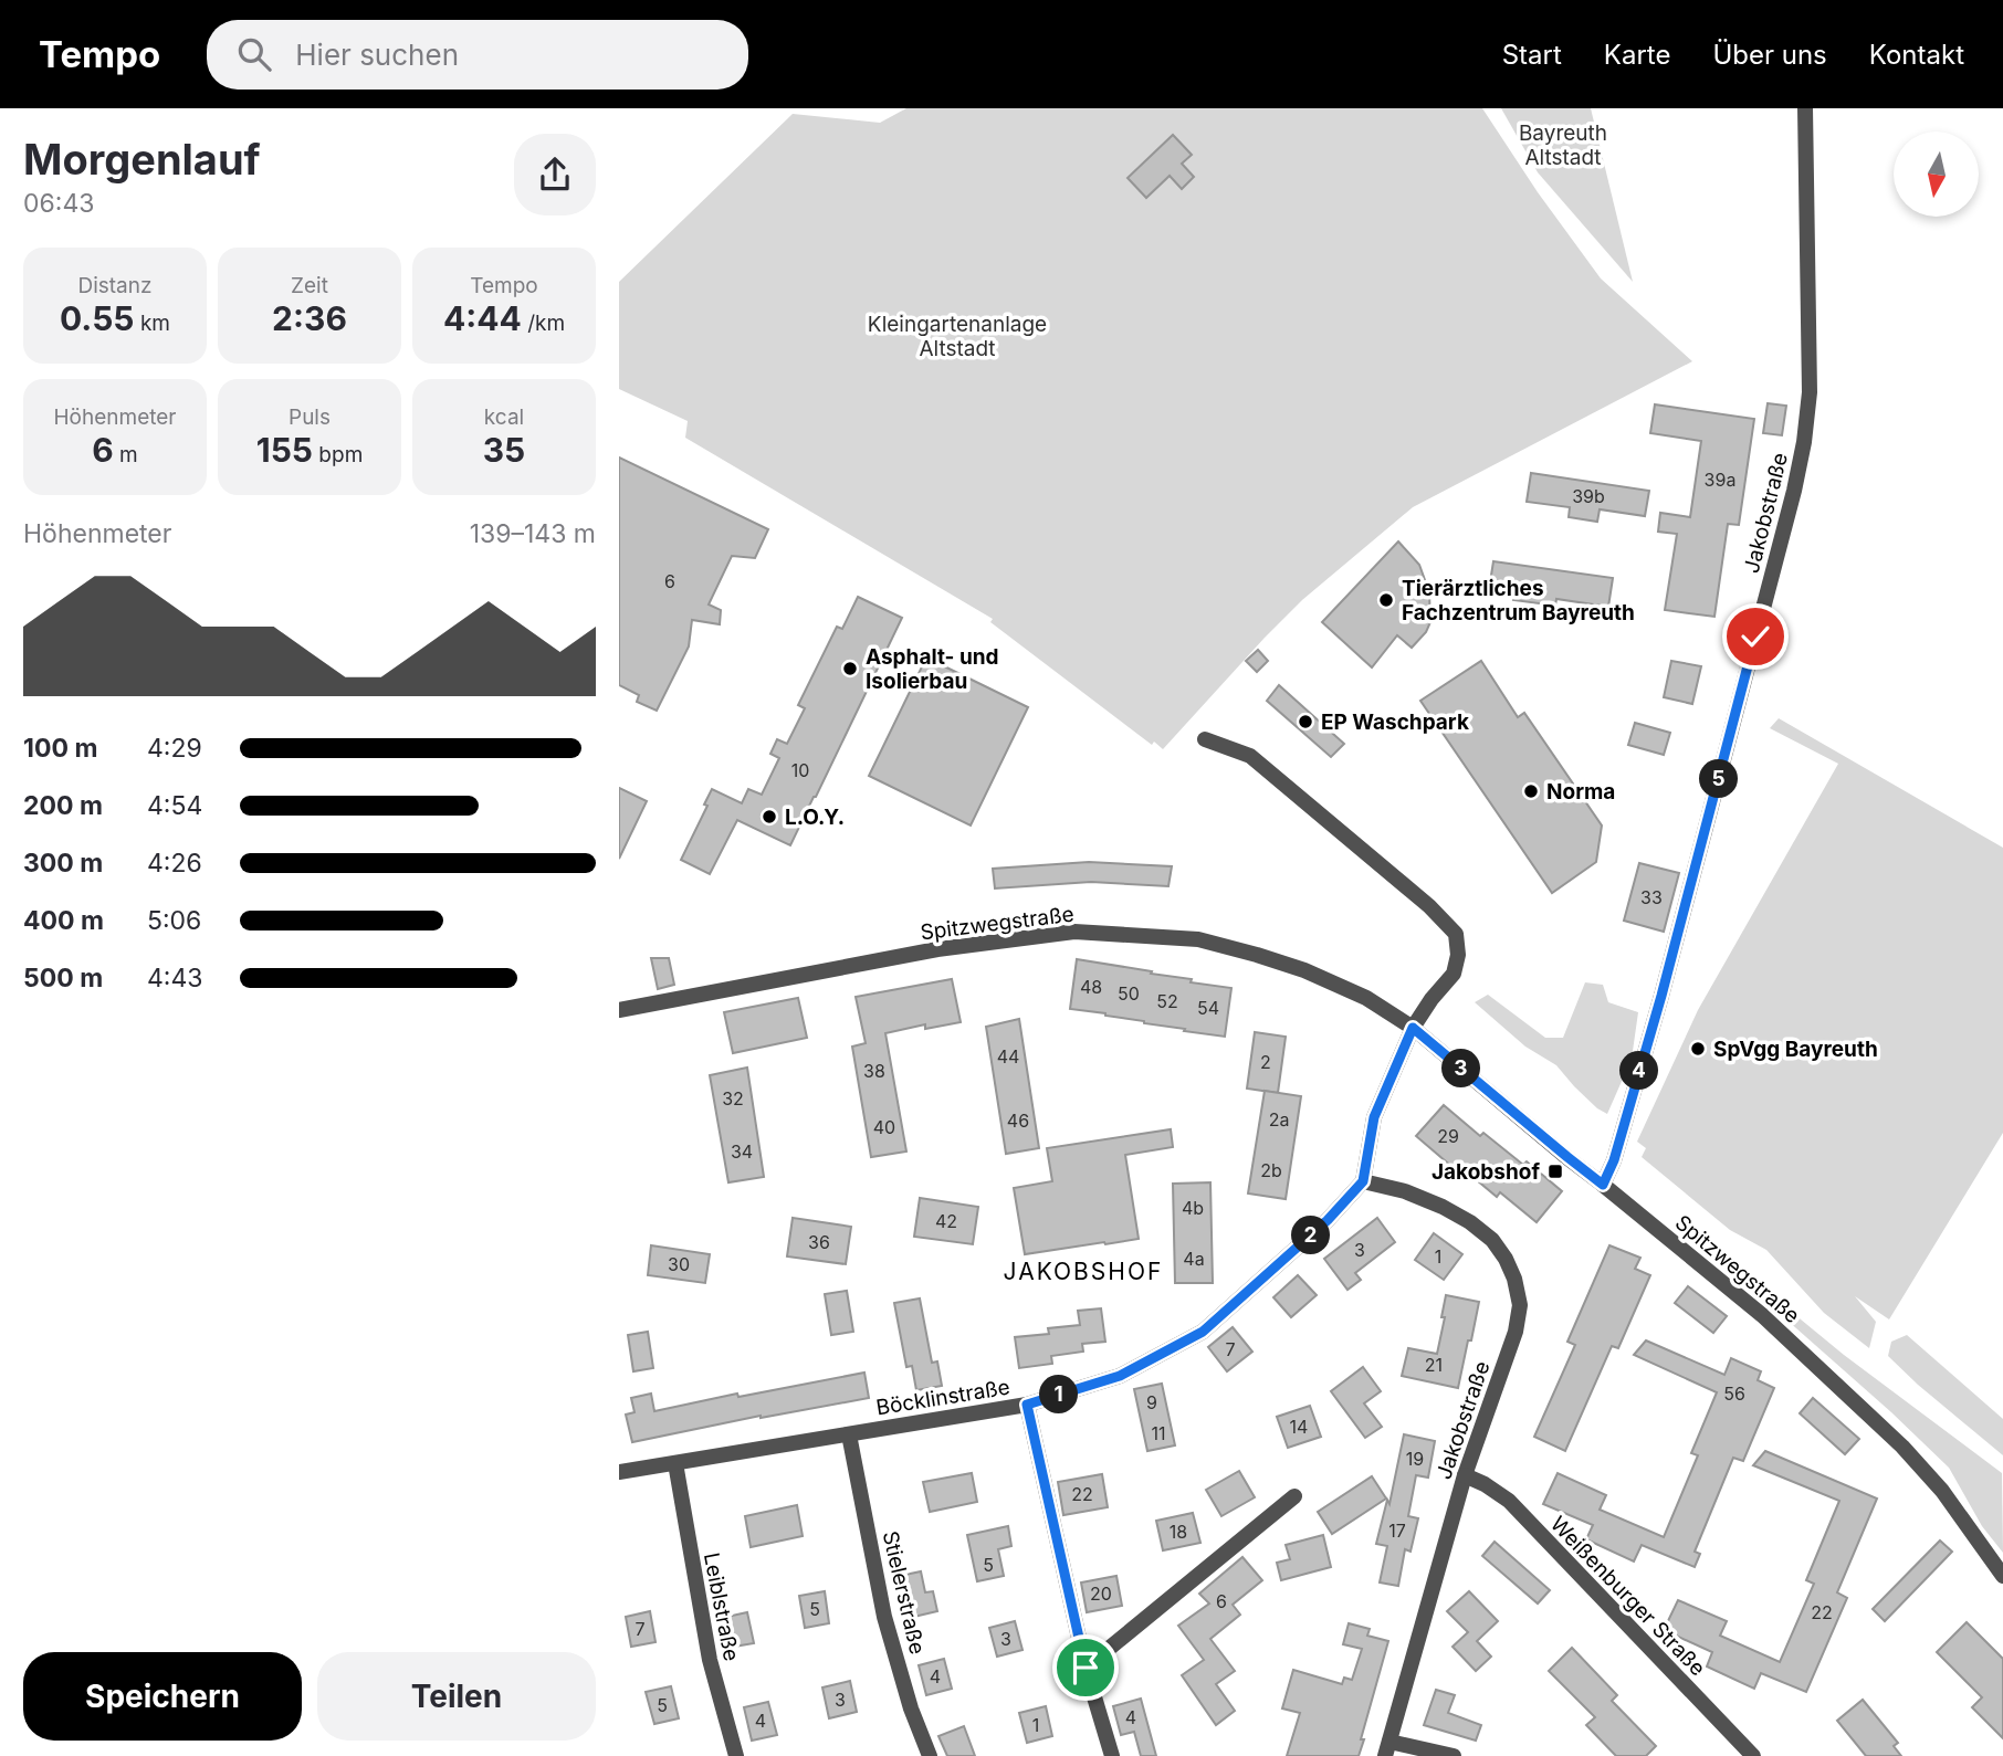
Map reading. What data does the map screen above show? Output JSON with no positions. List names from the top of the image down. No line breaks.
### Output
{"streets":{"street":["Jakobstraße","Spitzwegstraße","Böcklinstraße","Stielerstraße","Weißenburger Straße","Leiblstraße"]},"crossings":[["Jakobstraße","Spitzwegstraße"],["Jakobstraße","Böcklinstraße"],["Jakobstraße","Weißenburger Straße"],["Böcklinstraße","Stielerstraße"],["Böcklinstraße","Leiblstraße"]],"districts":["JAKOBSHOF"],"parks":["Bayreuth Altstadt","Kleingartenanlage Altstadt"],"places":{"other":["Tierärztliches Fachzentrum Bayreuth","Asphalt- und Isolierbau","EP Waschpark","Norma","L.O.Y.","SpVgg Bayreuth"],"transit":["Jakobshof"]},"house_numbers":["39a","39b","6","10","33","48","50","52","54","44","2","38","32","2a","46","40","29","34","2b","4b","42","36","3","1","4a","30","7","21","56","9","14","11","19","22","17","18","5","20","6","5","22","7","3","4","3","5","4","4","1"],"north":"bottom","page":{"header":"Tempo","search":"Hier suchen","nav":["Start","Karte","Über uns","Kontakt"],"heading":["Morgenlauf","06:43"],"stats":[["Distanz","0.55 km"],["Zeit","2:36"],["Tempo","4:44 /km"],["Höhenmeter","6 m"],["Puls","155 bpm"],["kcal","35"]],"chart":["Höhenmeter","139–143 m"],"list":[{"name":"100 m","note":"4:29"},{"name":"200 m","note":"4:54"},{"name":"300 m","note":"4:26"},{"name":"400 m","note":"5:06"},{"name":"500 m","note":"4:43"}],"pins":["5","3","4","2","1"],"buttons":["Speichern","Teilen"]}}
